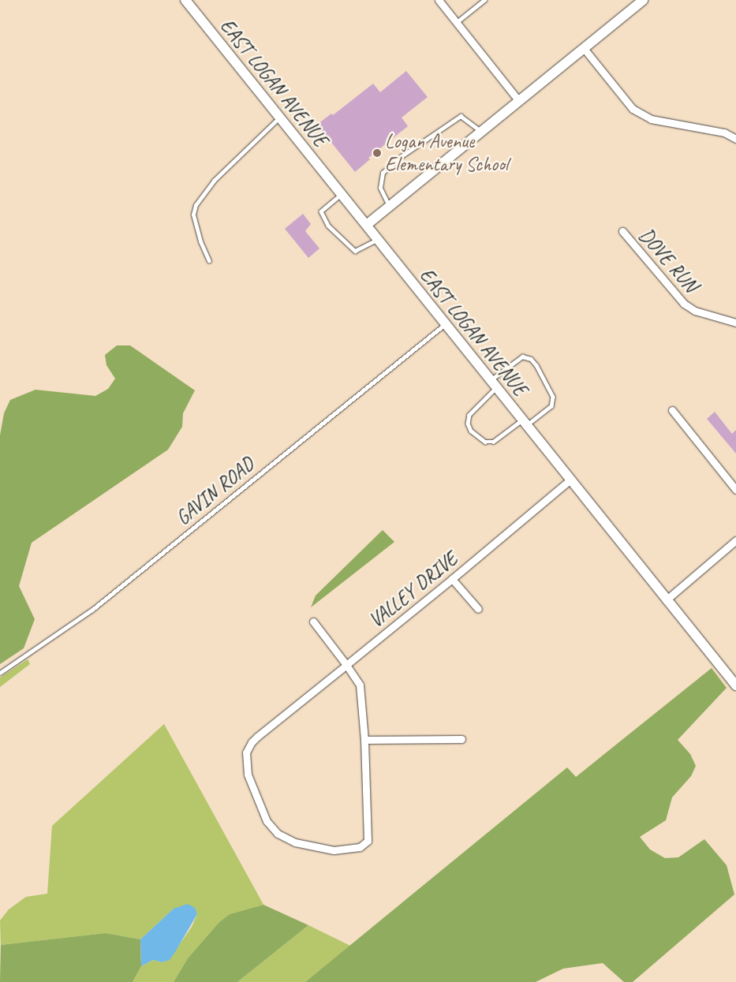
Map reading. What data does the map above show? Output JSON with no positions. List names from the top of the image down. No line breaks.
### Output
{"streets":{"street":["EAST LOGAN AVENUE","DOVE RUN","VALLEY DRIVE"],"lane":["GAVIN ROAD"]},"crossings":[["EAST LOGAN AVENUE","GAVIN ROAD"],["EAST LOGAN AVENUE","VALLEY DRIVE"]],"places":["Logan Avenue Elementary School"]}
